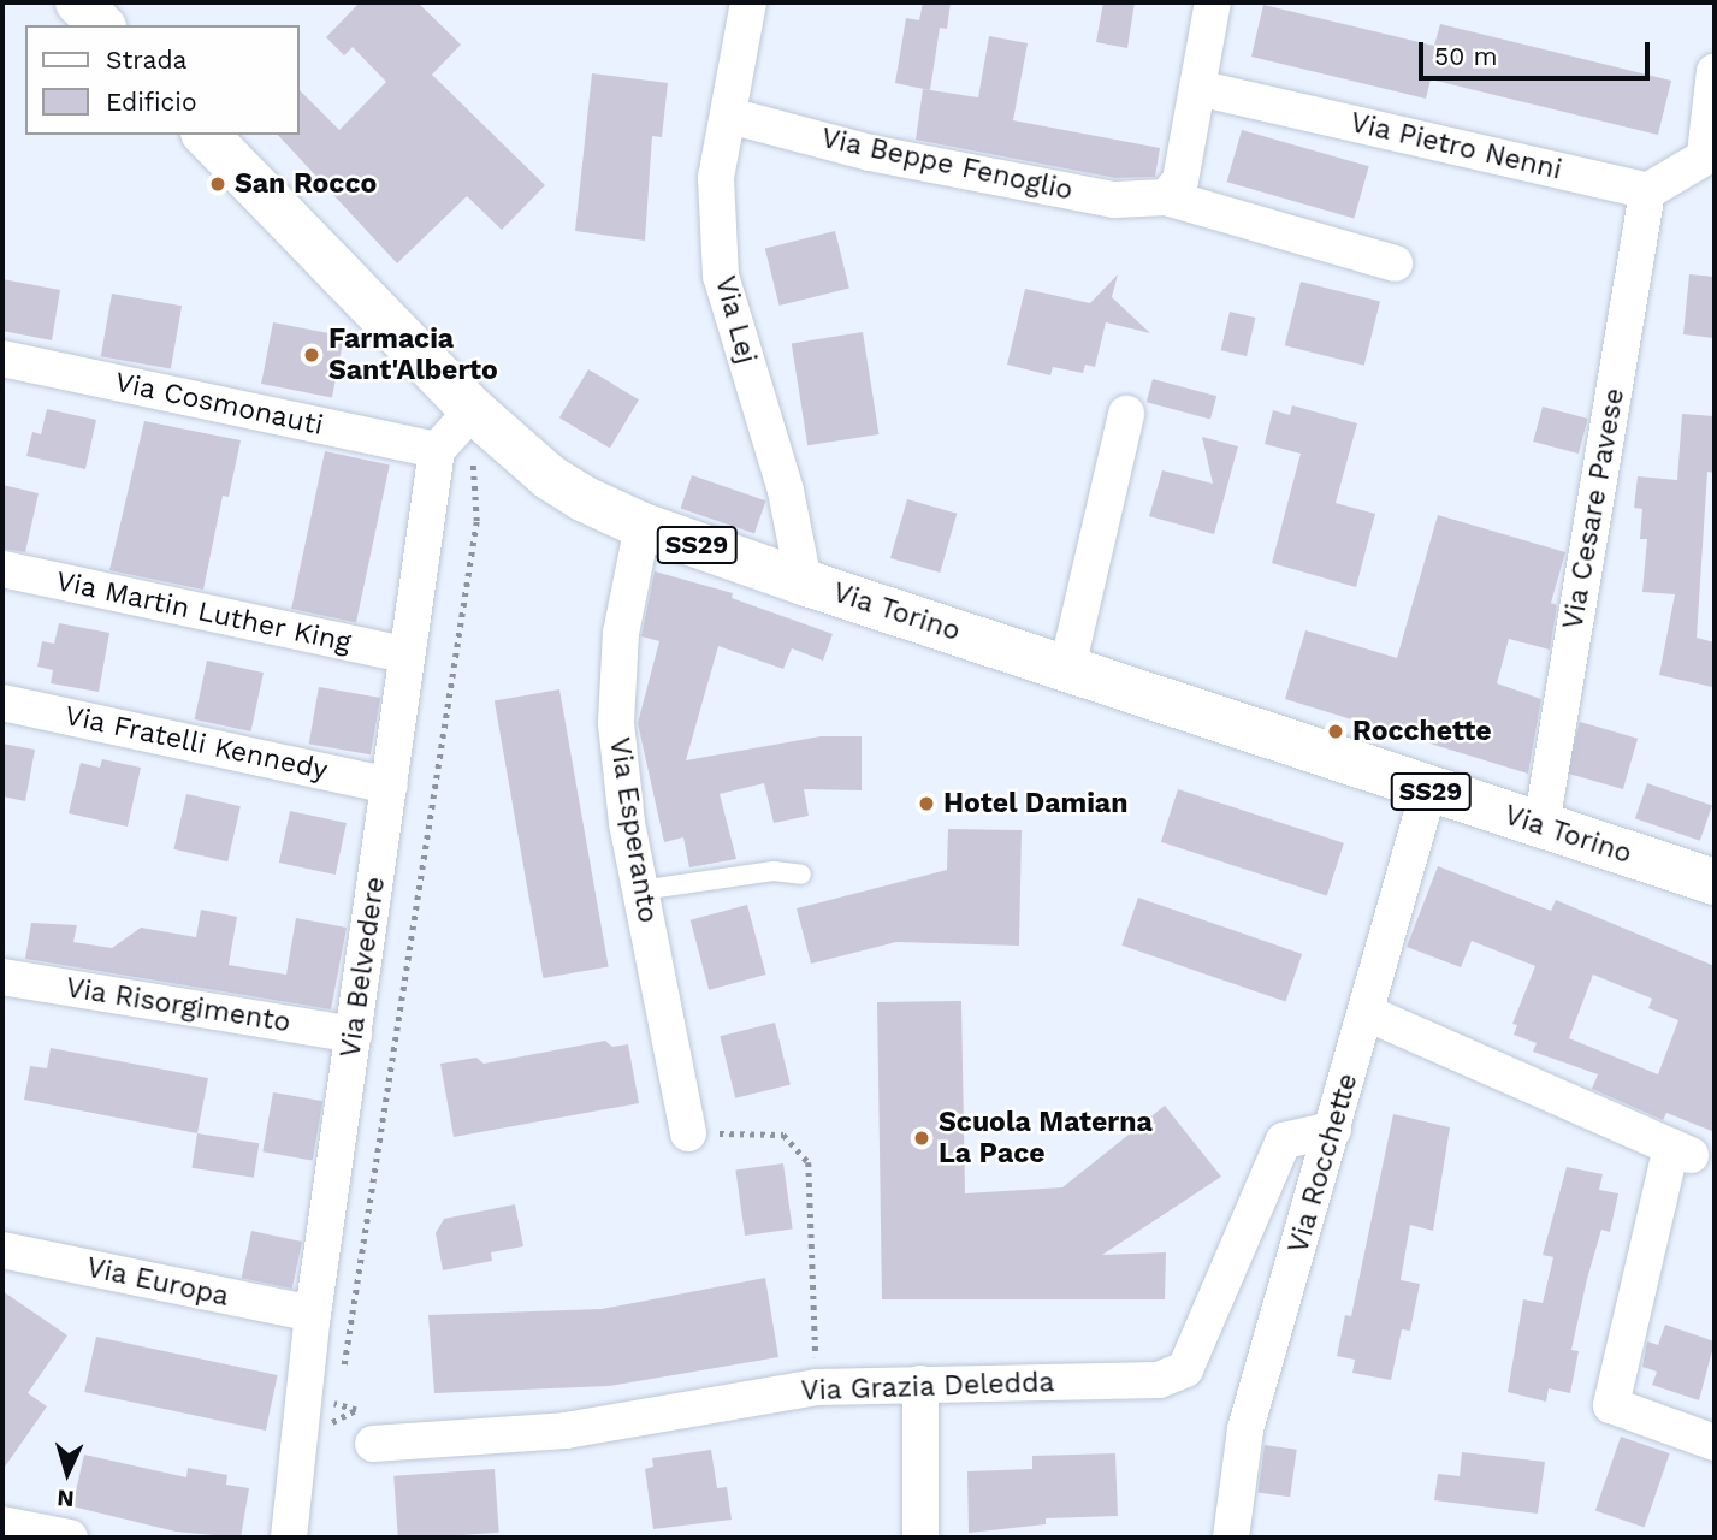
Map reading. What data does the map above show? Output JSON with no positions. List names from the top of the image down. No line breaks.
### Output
{"streets":{"main road":["SS29","Via Torino"],"street":["Via Pietro Nenni","Via Beppe Fenoglio","Via Lej","Via Cosmonauti","Via Cesare Pavese","Via Martin Luther King","Via Fratelli Kennedy","Via Esperanto","Via Belvedere","Via Risorgimento","Via Rocchette","Via Europa","Via Grazia Deledda"]},"crossings":[["Via Pietro Nenni","Via Cesare Pavese"],["Via Beppe Fenoglio","Via Lej"],["Via Lej","Via Torino"],["Via Cosmonauti","Via Torino"],["Via Cosmonauti","Via Belvedere"],["Via Cesare Pavese","Via Torino"],["Via Martin Luther King","Via Belvedere"],["Via Torino","Via Esperanto"],["Via Torino","Via Belvedere"],["Via Torino","Via Rocchette"],["Via Fratelli Kennedy","Via Belvedere"],["Via Belvedere","Via Risorgimento"],["Via Belvedere","Via Europa"],["Via Rocchette","Via Grazia Deledda"]],"places":["San Rocco","Farmacia Sant'Alberto","Rocchette","Hotel Damian","Scuola Materna La Pace"],"legend":["Strada","Edificio"],"scale_bar":"50 m","north":"bottom"}
